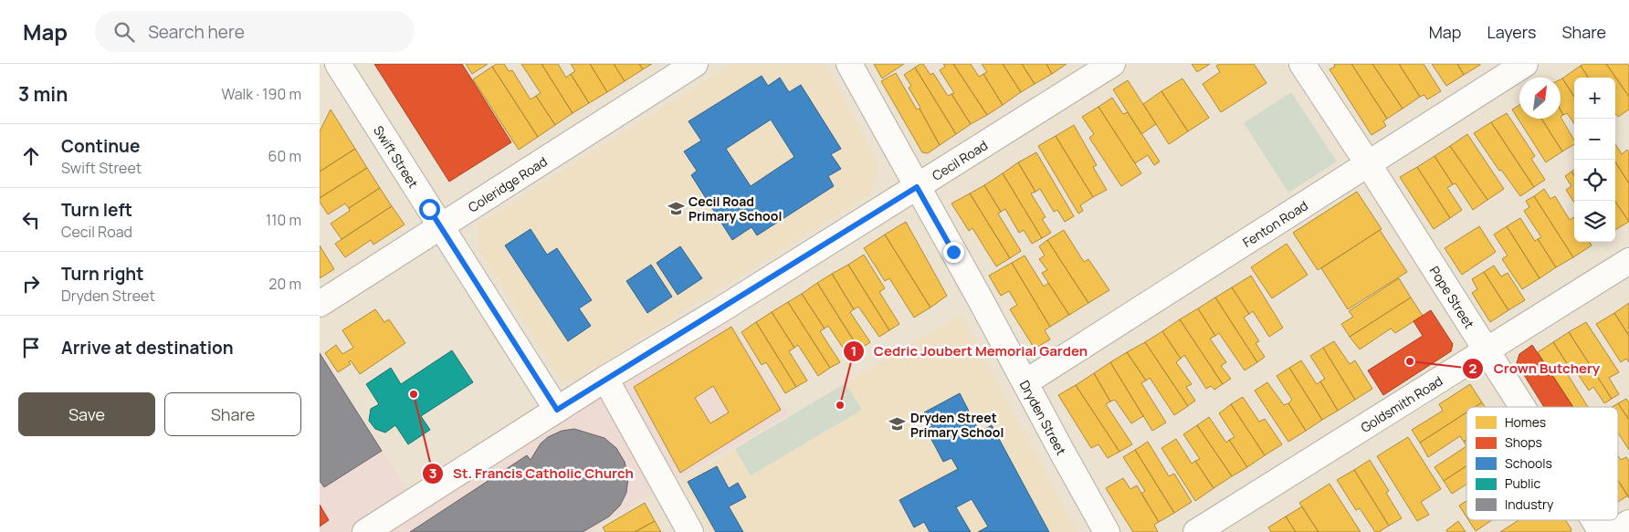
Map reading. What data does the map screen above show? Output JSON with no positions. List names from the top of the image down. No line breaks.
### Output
{"streets":{"street":["Swift Street","Cecil Road","Coleridge Road","Fenton Road","Pope Street","Goldsmith Road","Dryden Street"]},"crossings":[["Swift Street","Cecil Road"],["Swift Street","Coleridge Road"],["Cecil Road","Dryden Street"],["Fenton Road","Pope Street"],["Fenton Road","Dryden Street"],["Pope Street","Goldsmith Road"]],"places":{"school or university":["Cecil Road Primary School","Dryden Street Primary School"],"other":["Crown Butchery","St. Francis Catholic Church","Cedric Joubert Memorial Garden"]},"legend":["Homes","Shops","Schools","Public","Industry"],"north":"top right","page":{"header":"Map","search":"Search here","nav":["Map","Layers","Share"],"heading":["3 min","Walk · 190 m"],"map_buttons":["+","−"],"list":[["Continue","Swift Street","60 m"],["Turn left","Cecil Road","110 m"],["Turn right","Dryden Street","20 m"],"Arrive at destination"],"buttons":["Save","Share"]}}
